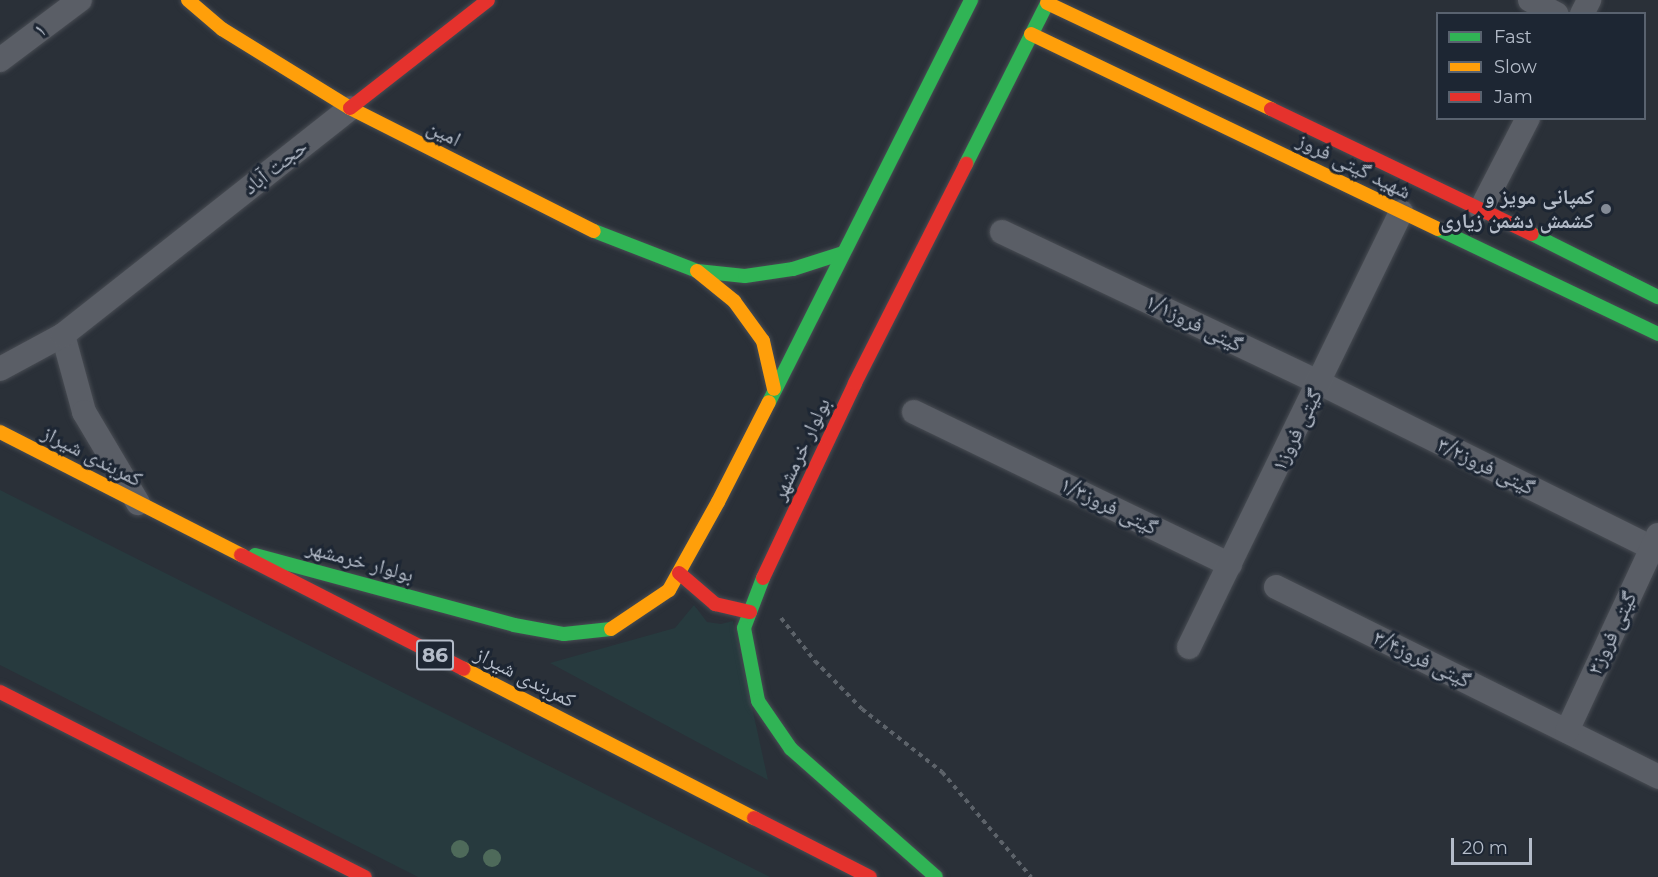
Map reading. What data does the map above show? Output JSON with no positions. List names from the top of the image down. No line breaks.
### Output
{"streets":{"main road":["امین","شهید گیتی فروز","حجت آباد","بولوار خرمشهر","کمربندی شیراز","86"],"street":["۱","۱/۱گیتی فروز","۱گیتی فروز","۳/۲گیتی فروز","۱/۳گیتی فروز","۳گیتی فروز","۳/۴گیتی فروز"]},"crossings":[["امین","حجت آباد"],["شهید گیتی فروز","۱گیتی فروز"],["شهید گیتی فروز","بولوار خرمشهر"],["۱/۱گیتی فروز","۱گیتی فروز"],["۱/۱گیتی فروز","۳/۲گیتی فروز"],["۱گیتی فروز","۳/۲گیتی فروز"],["۱گیتی فروز","۱/۳گیتی فروز"],["بولوار خرمشهر","کمربندی شیراز"],["۳/۲گیتی فروز","۳گیتی فروز"],["۳گیتی فروز","۳/۴گیتی فروز"]],"places":["کمپانی مویز و کشمش دشمن زیاری"],"legend":["Fast","Slow","Jam"],"scale_bar":"20 m"}
